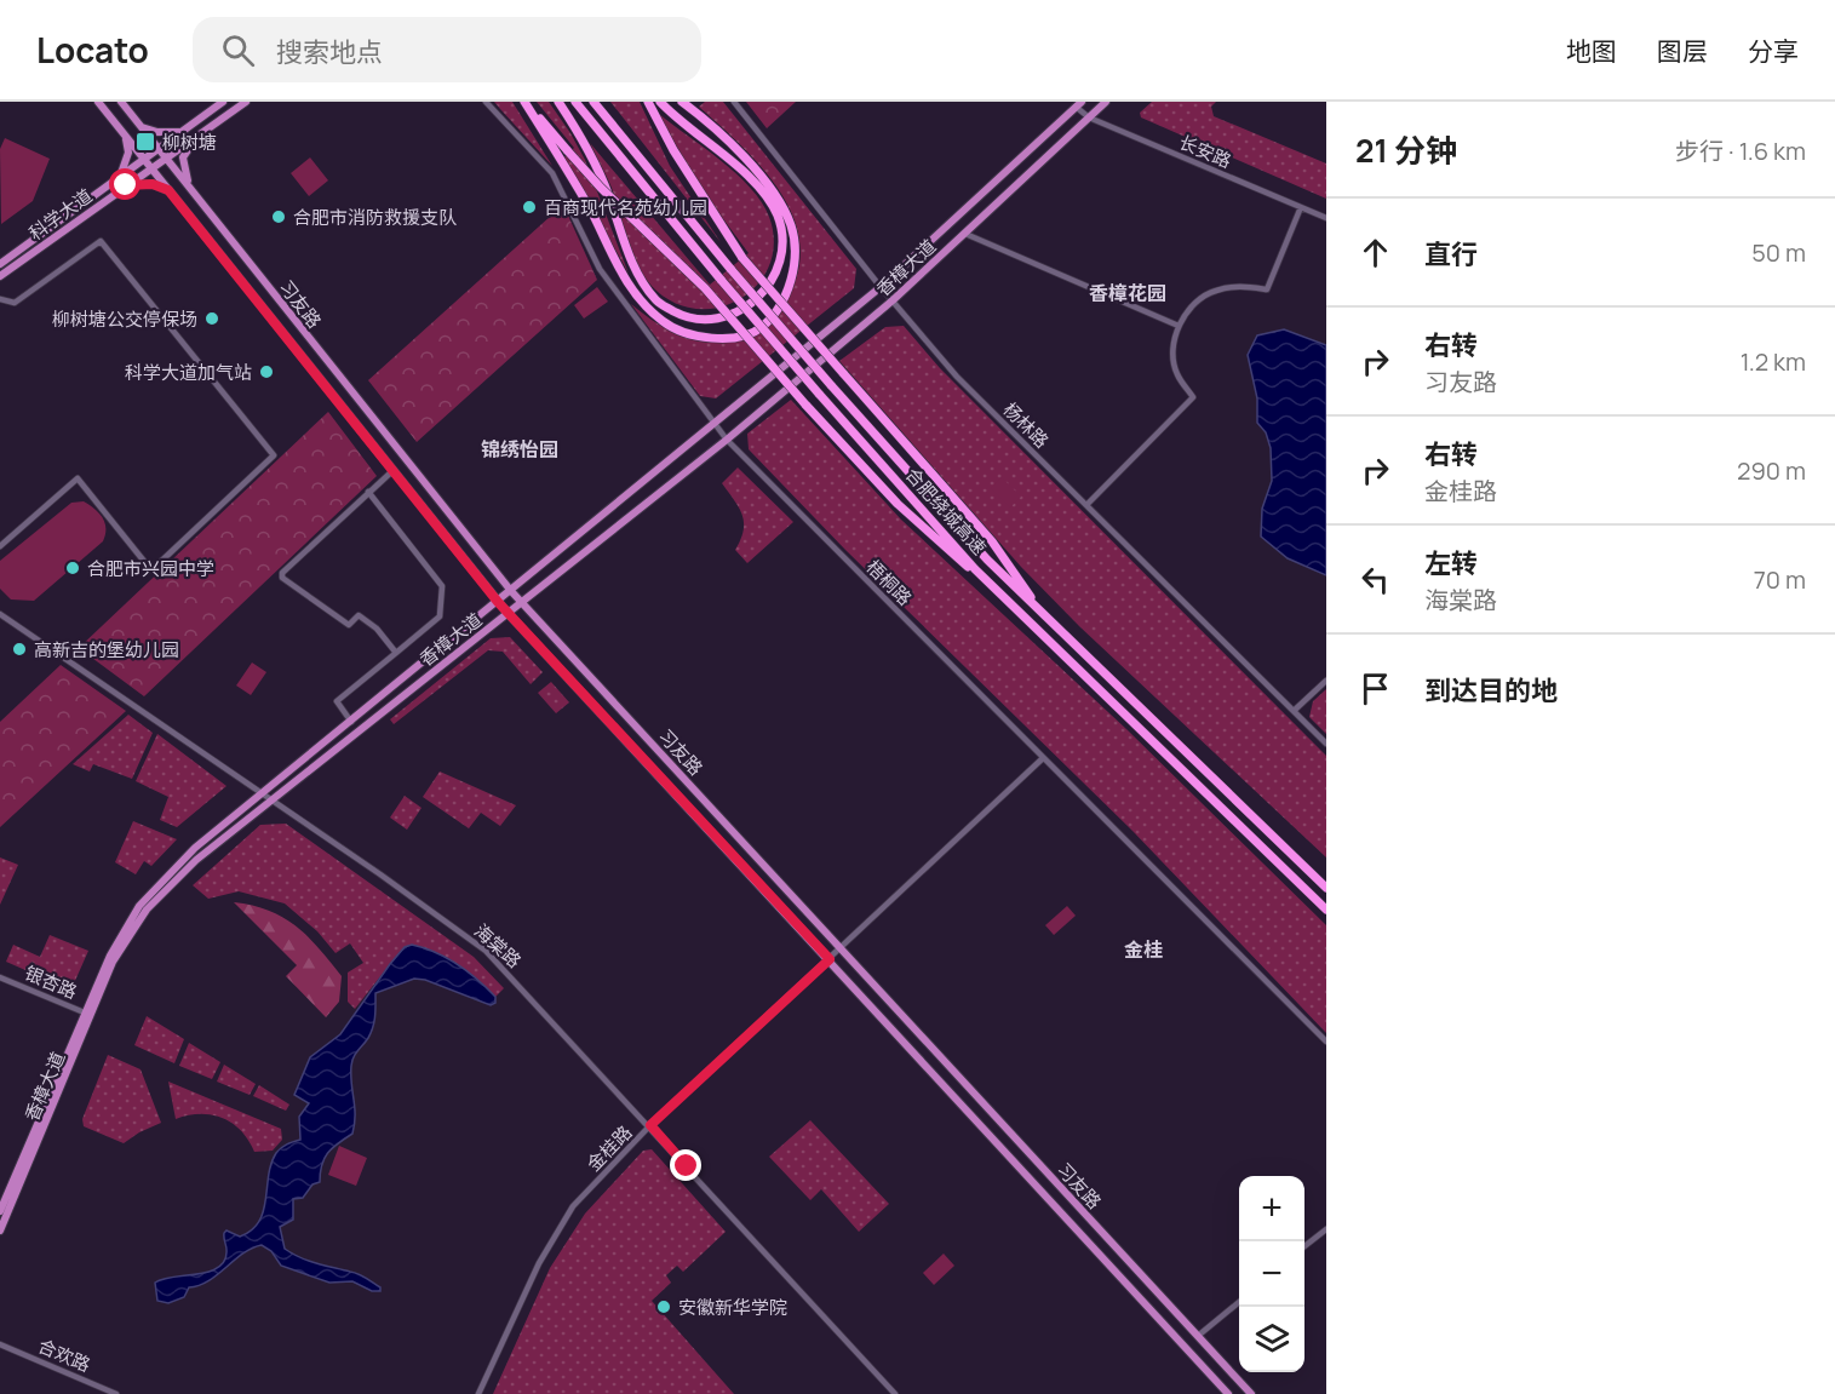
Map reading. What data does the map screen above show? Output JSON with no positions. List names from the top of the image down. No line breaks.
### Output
{"streets":{"highway":["合肥绕城高速"],"main road":["科学大道","香樟大道","习友路"],"street":["长安路","杨林路","梧桐路","海棠路","银杏路","金桂路","合欢路"]},"crossings":[["长安路","香樟大道"],["科学大道","习友路"],["香樟大道","习友路"],["香樟大道","杨林路"],["香樟大道","梧桐路"],["香樟大道","海棠路"],["香樟大道","银杏路"],["习友路","金桂路"],["梧桐路","金桂路"],["海棠路","金桂路"]],"districts":["香樟花园","锦绣怡园","金桂"],"places":{"transit":["柳树塘"],"other":["百商现代名苑幼儿园","合肥市消防救援支队","柳树塘公交停保场","科学大道加气站","合肥市兴园中学","高新吉的堡幼儿园","安徽新华学院"]},"page":{"header":"Locato","search":"搜索地点","nav":["地图","图层","分享"],"heading":["21 分钟","步行 · 1.6 km"],"list":[["直行","50 m"],["右转","习友路","1.2 km"],["右转","金桂路","290 m"],["左转","海棠路","70 m"],"到达目的地"],"map_buttons":["+","−"]}}
